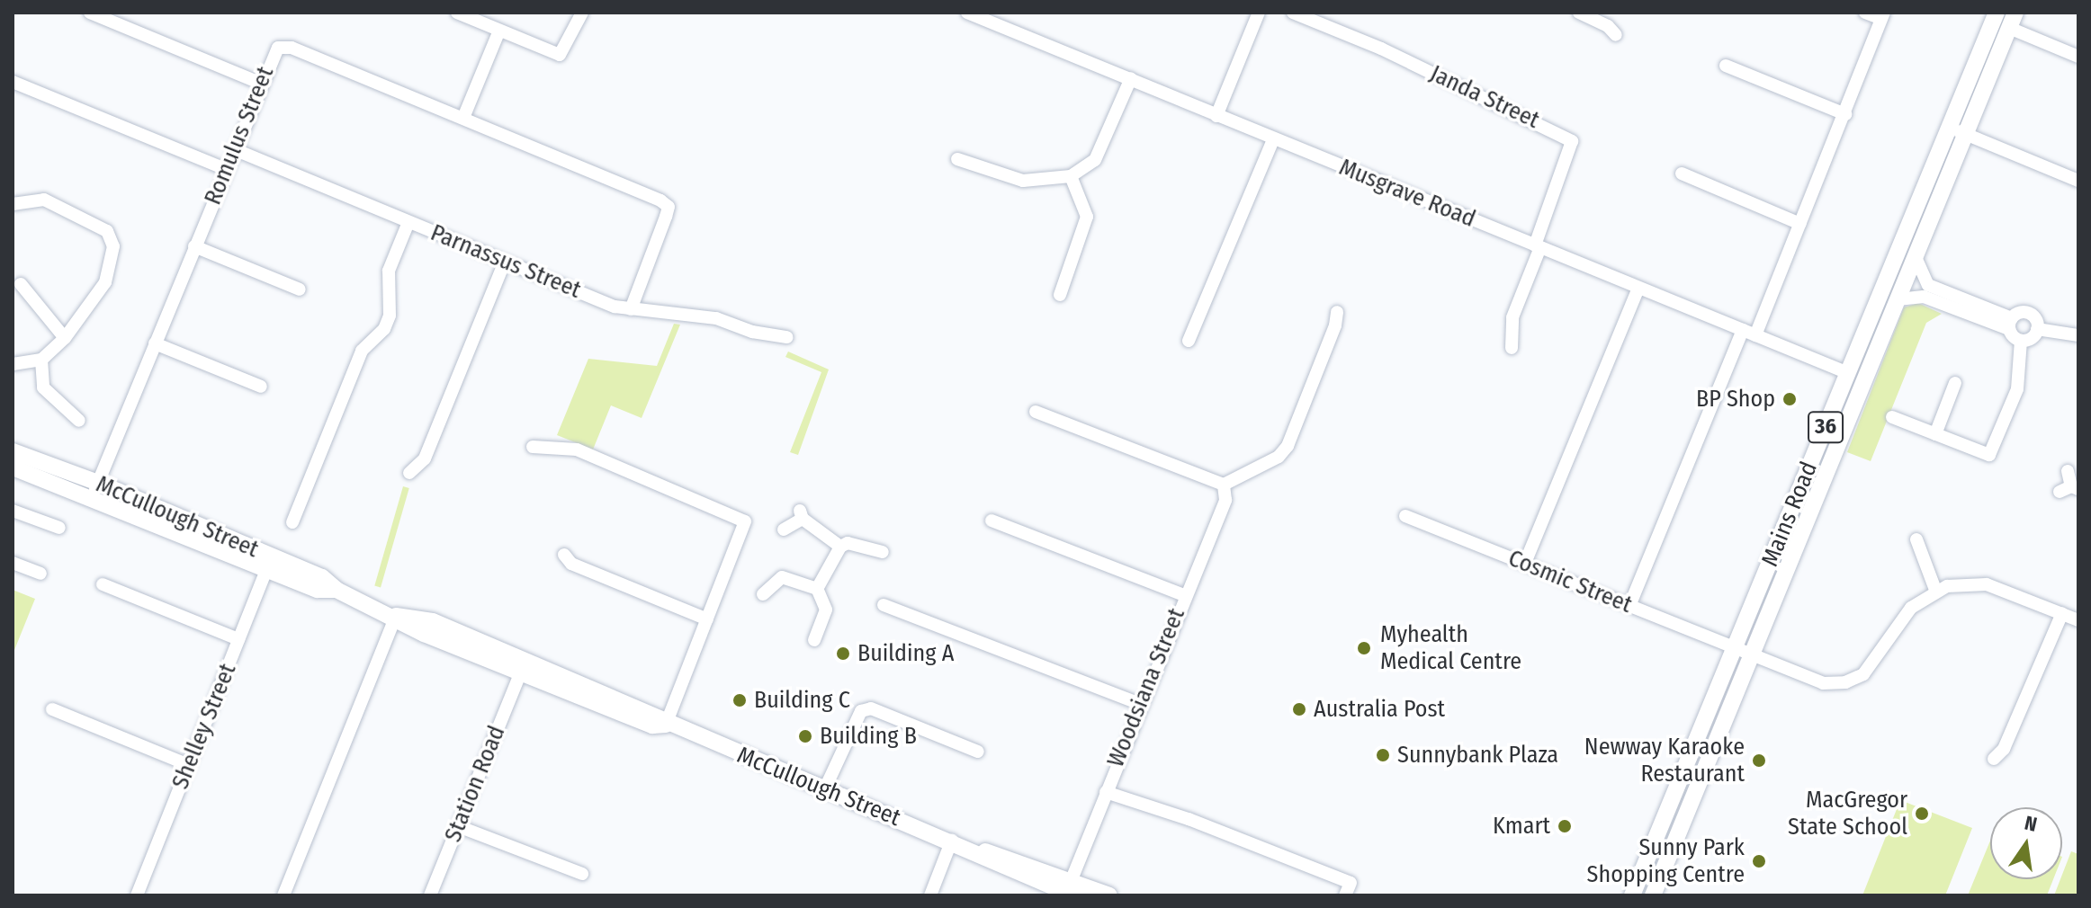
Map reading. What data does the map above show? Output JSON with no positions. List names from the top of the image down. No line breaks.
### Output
{"streets":{"main road":["36","Mains Road","McCullough Street"],"street":["Janda Street","Romulus Street","Musgrave Road","Parnassus Street","Cosmic Street","Woodsiana Street","Shelley Street","Station Road"]},"crossings":[["Janda Street","Musgrave Road"],["Romulus Street","Parnassus Street"],["Romulus Street","McCullough Street"],["Musgrave Road","Mains Road"],["Mains Road","Cosmic Street"],["McCullough Street","Woodsiana Street"],["McCullough Street","Shelley Street"],["McCullough Street","Station Road"]],"places":["BP Shop","Myhealth Medical Centre","Building A","Building C","Australia Post","Building B","Sunnybank Plaza","Newway Karaoke Restaurant","MacGregor State School","Kmart","Sunny Park Shopping Centre"],"north":"top"}
